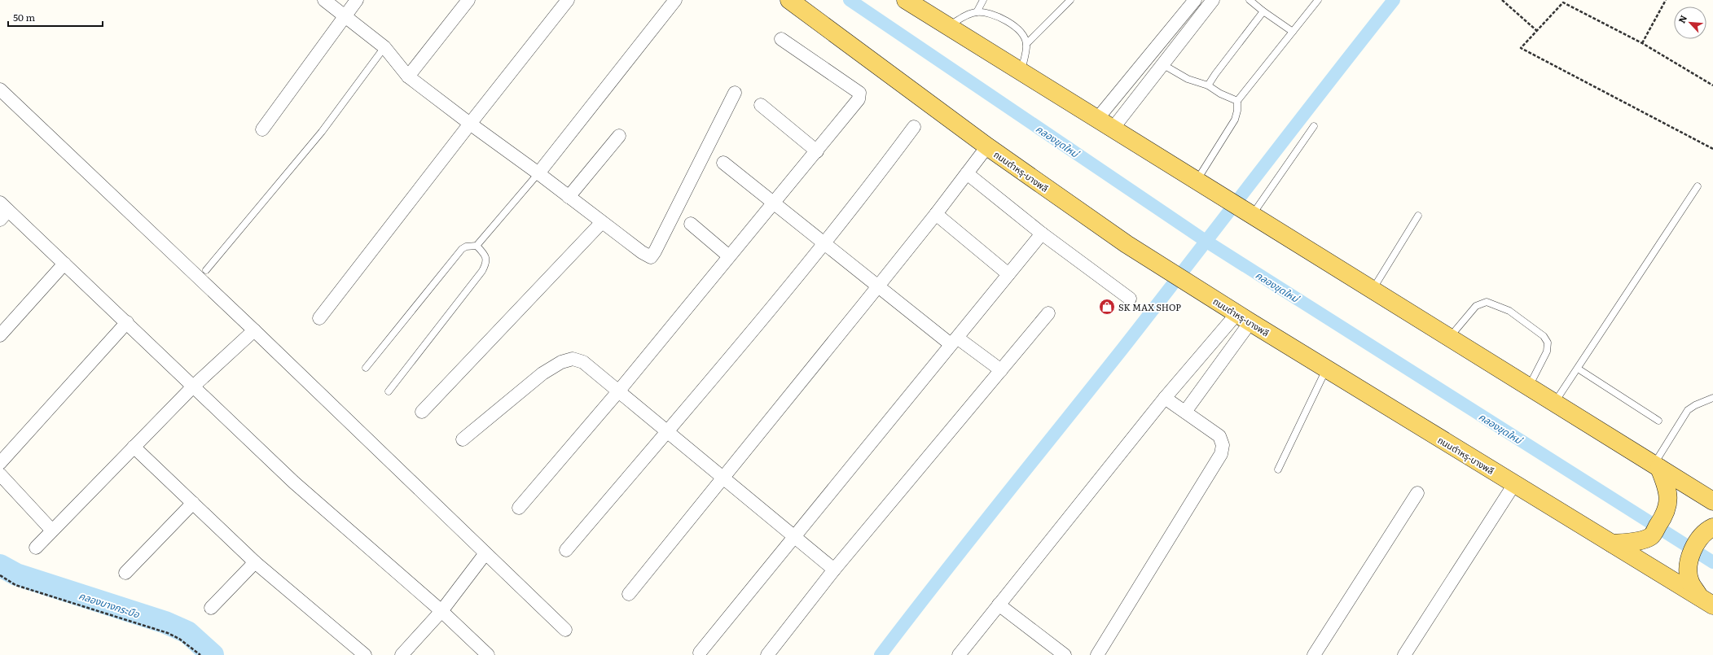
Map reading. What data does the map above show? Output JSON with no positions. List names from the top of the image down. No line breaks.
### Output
{"streets":{"main road":["ถนนตำหรุ-บางพลี"]},"water":["คลองขุดใหม่","คลองบางกระบือ"],"places":{"shop":["SK MAX SHOP"]},"scale_bar":"50 m","north":"top left"}
